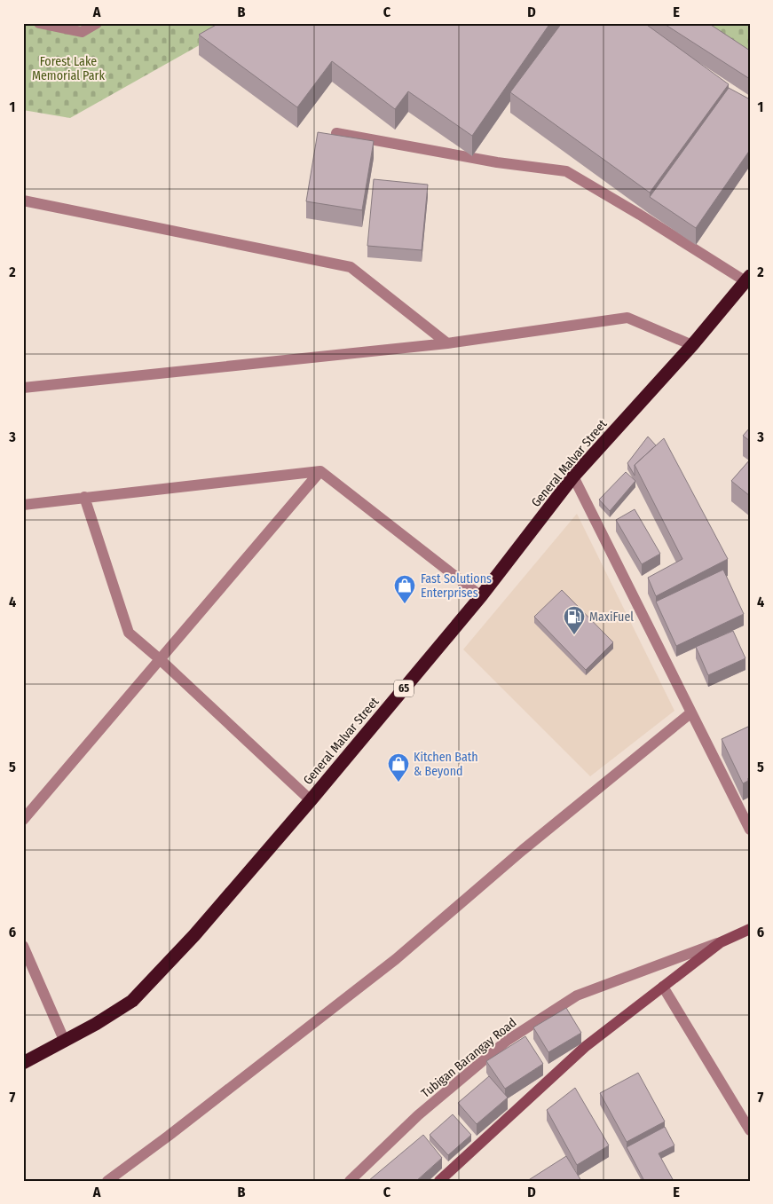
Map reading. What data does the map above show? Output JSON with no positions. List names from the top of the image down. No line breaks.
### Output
{"streets":{"highway":["General Malvar Street","65"],"street":["Tubigan Barangay Road"]},"parks":["Forest Lake Memorial Park"],"places":{"shop":["Fast Solutions Enterprises","Kitchen Bath & Beyond"],"fuel station":["MaxiFuel"]},"grid":{"columns":["A","B","C","D","E"],"rows":["1","2","3","4","5","6","7"]}}
